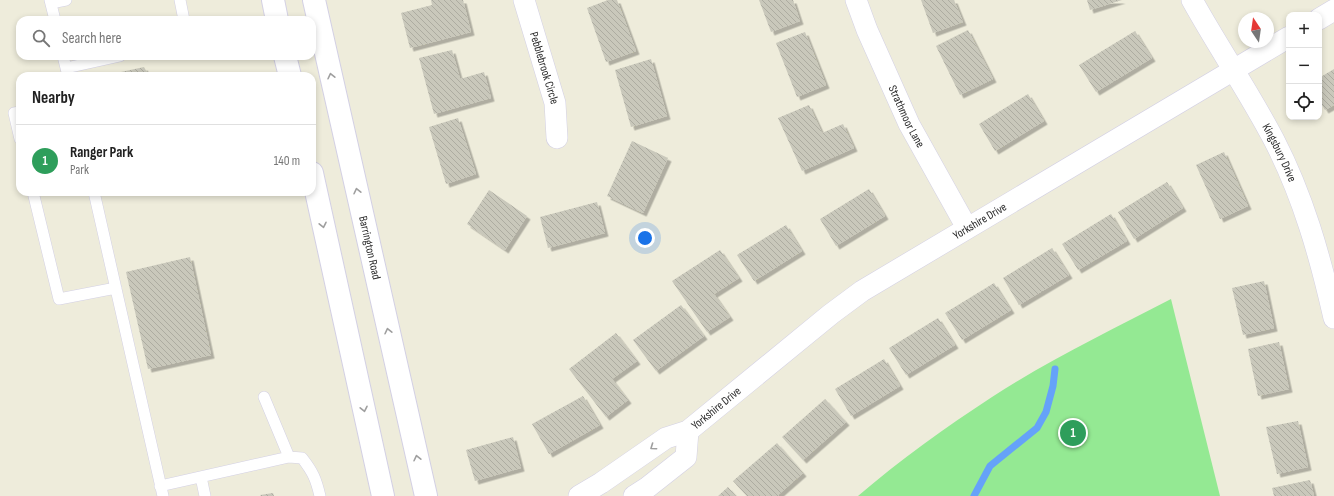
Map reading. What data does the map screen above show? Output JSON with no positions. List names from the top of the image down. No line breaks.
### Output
{"streets":{"main road":["Barrington Road"],"street":["Pebblebrook Circle","Strathmoor Lane","Kingsbury Drive","Yorkshire Drive"]},"crossings":[["Strathmoor Lane","Yorkshire Drive"],["Kingsbury Drive","Yorkshire Drive"]],"north":"top","page":{"map_buttons":["+","−"],"search":"Search here","heading":"Nearby","list":[{"mark":"1","name":"Ranger Park","note":"Park","value":"140 m"}],"pins":"1"}}
